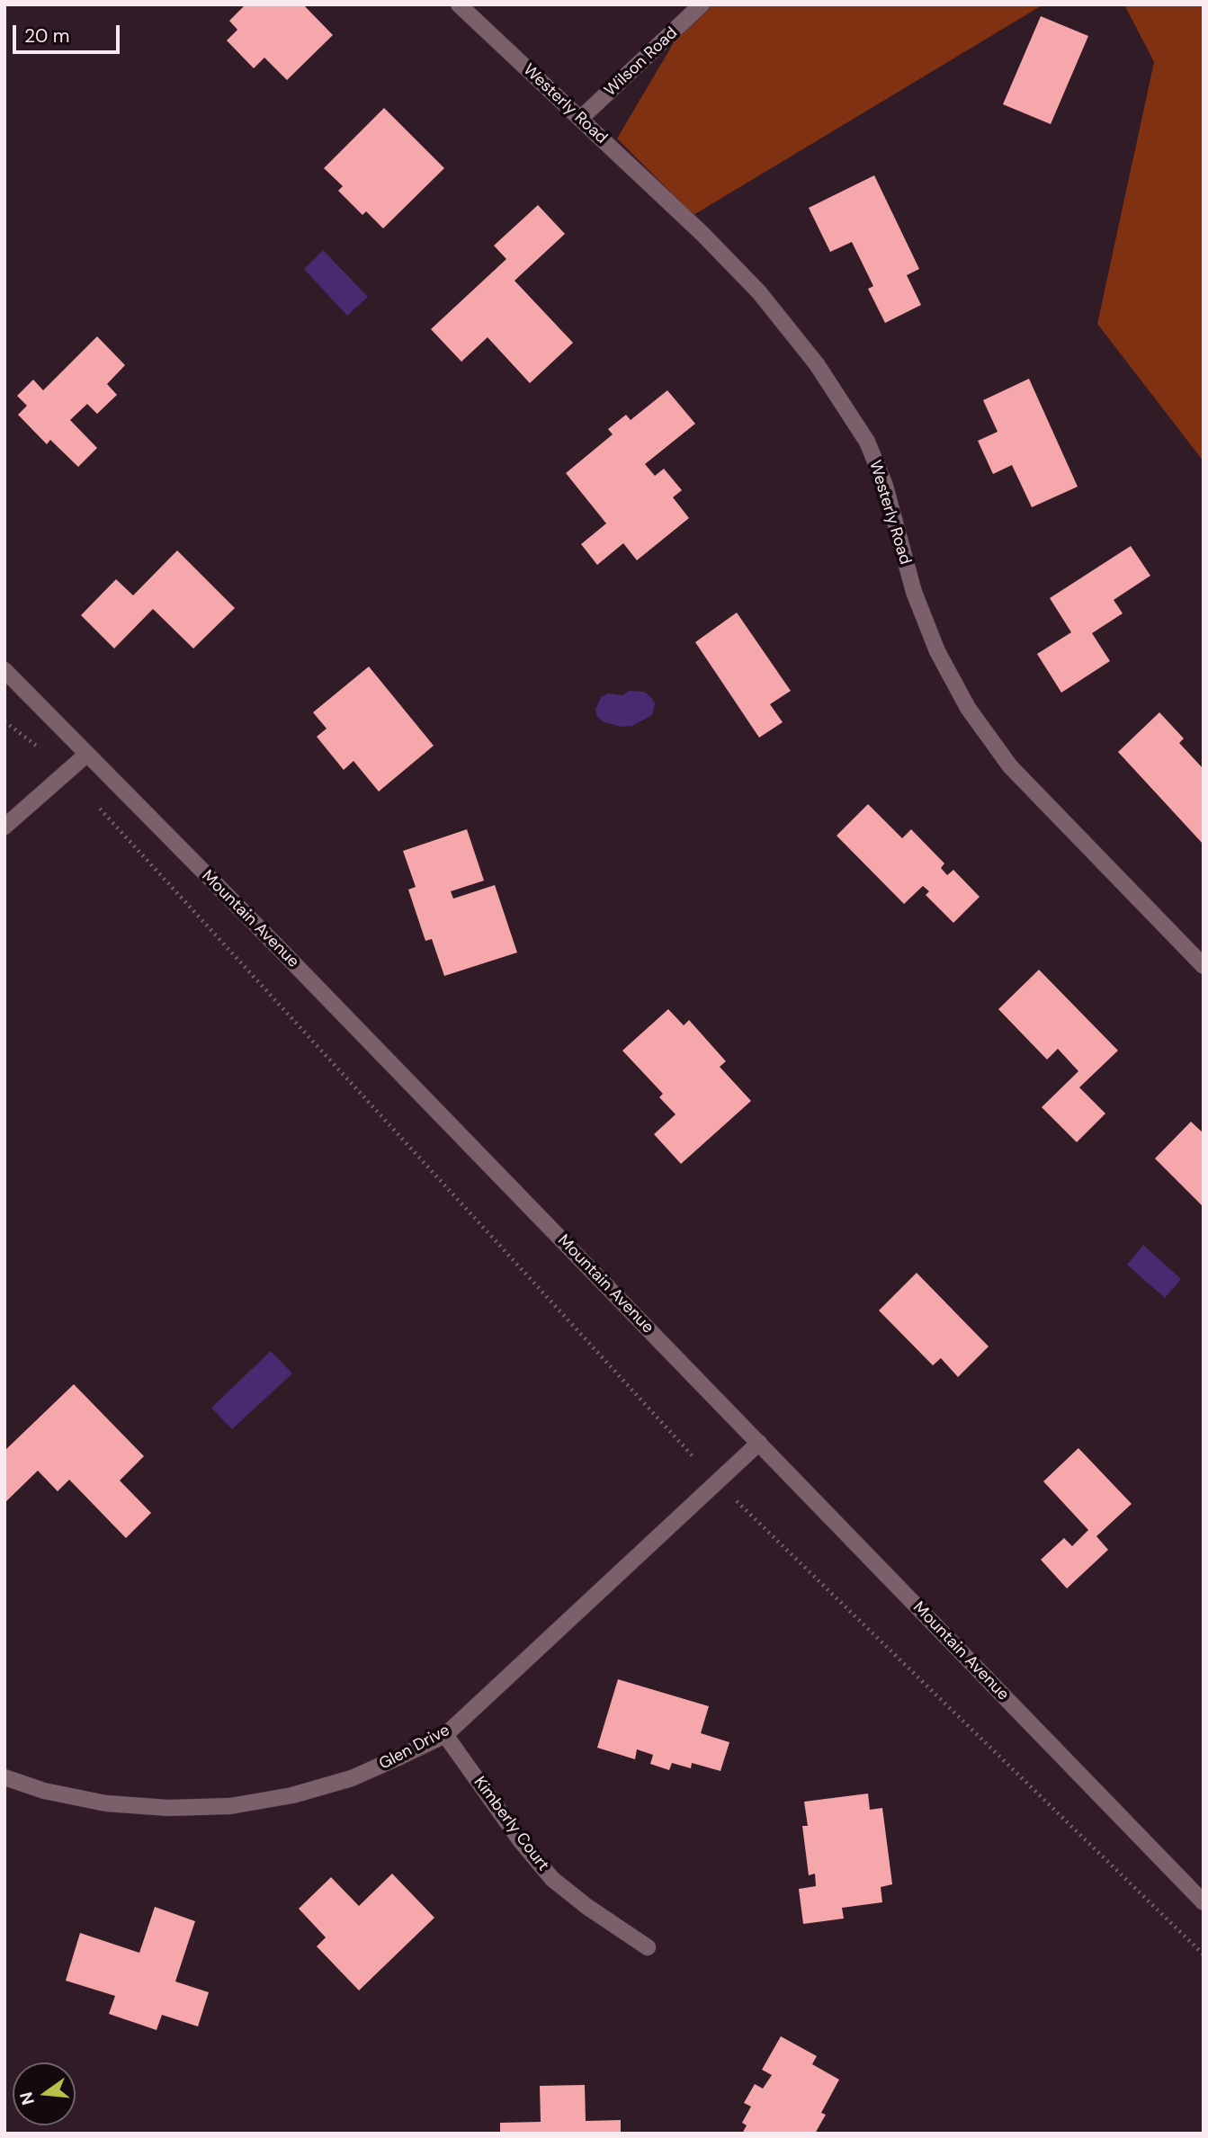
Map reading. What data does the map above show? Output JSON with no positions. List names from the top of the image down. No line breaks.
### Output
{"streets":{"street":["Wilson Road","Westerly Road","Mountain Avenue","Glen Drive","Kimberly Court"]},"crossings":[["Wilson Road","Westerly Road"],["Mountain Avenue","Glen Drive"],["Glen Drive","Kimberly Court"]],"scale_bar":"20 m","north":"left"}
